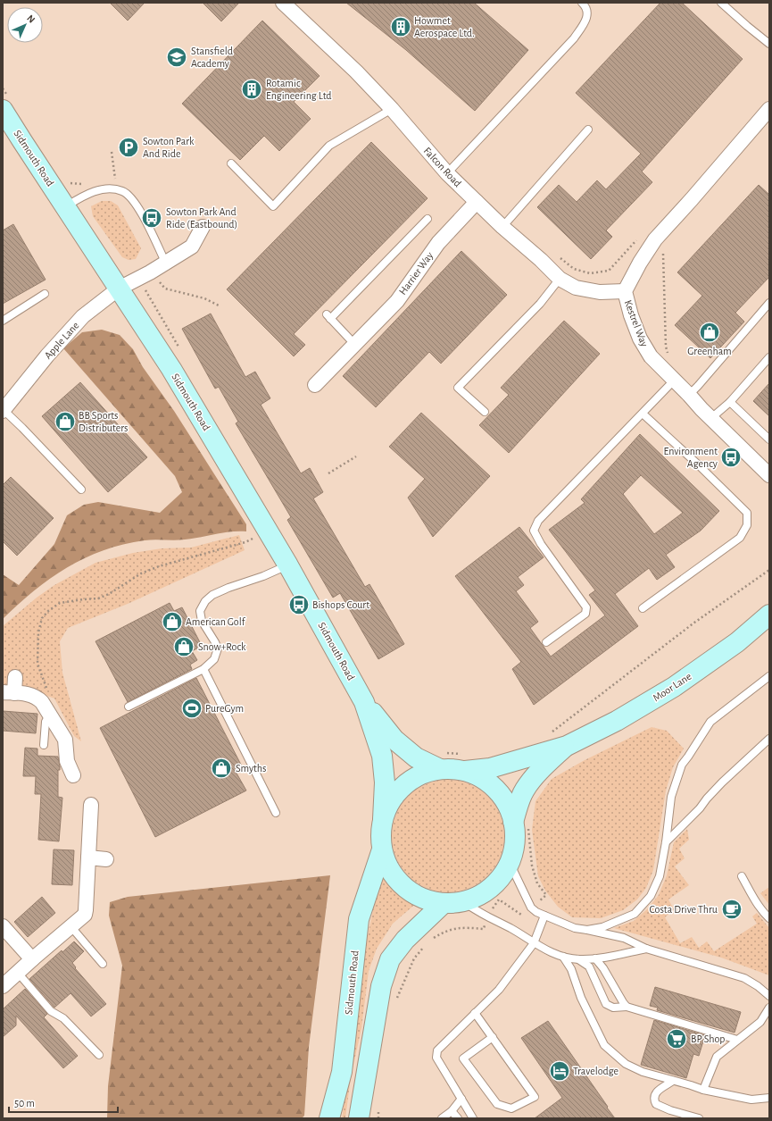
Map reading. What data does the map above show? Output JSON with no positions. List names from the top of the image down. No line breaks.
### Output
{"streets":{"main road":["Sidmouth Road","Moor Lane"],"street":["Falcon Road","Harrier Way","Kestrel Way","Apple Lane"]},"crossings":[["Sidmouth Road","Apple Lane"],["Falcon Road","Harrier Way"],["Falcon Road","Kestrel Way"]],"places":{"building":["Howmet Aerospace Ltd.","Rotamic Engineering Ltd"],"school or university":["Stansfield Academy"],"parking":["Sowton Park And Ride"],"bus stop":["Sowton Park And Ride (Eastbound)","Environment Agency","Bishops Court"],"shop":["Greenham","BB Sports Distributers","American Golf","Snow+Rock","Smyths"],"sports":["PureGym"],"cafe":["Costa Drive Thru"],"supermarket":["BP Shop"],"hotel":["Travelodge"]},"scale_bar":"50 m","north":"top right"}
